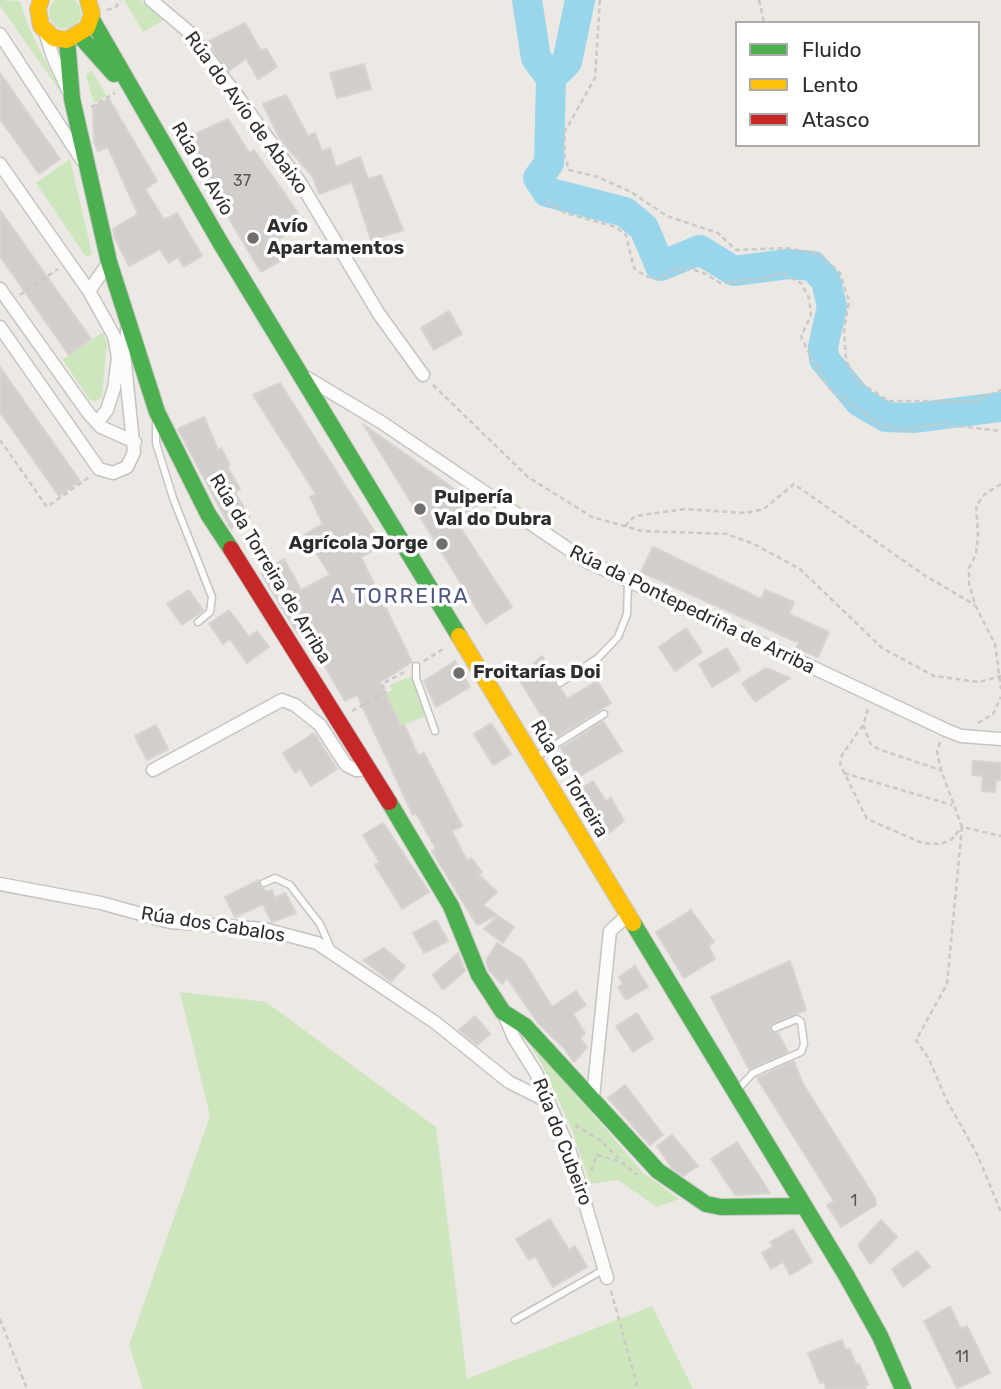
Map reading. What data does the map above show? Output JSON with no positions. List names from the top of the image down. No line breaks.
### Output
{"streets":{"main road":["Rúa do Avío","Rúa da Torreira de Arriba","Rúa da Torreira"],"street":["Rúa do Avío de Abaixo","Rúa da Pontepedriña de Arriba","Rúa dos Cabalos","Rúa do Cubeiro"]},"crossings":[["Rúa do Avío","Rúa da Torreira de Arriba"],["Rúa do Avío","Rúa da Pontepedriña de Arriba"],["Rúa do Avío","Rúa da Torreira"],["Rúa da Torreira de Arriba","Rúa da Torreira"],["Rúa da Torreira de Arriba","Rúa do Cubeiro"],["Rúa da Pontepedriña de Arriba","Rúa da Torreira"],["Rúa dos Cabalos","Rúa do Cubeiro"]],"districts":["A TORREIRA"],"places":["Avío Apartamentos","Pulpería Val do Dubra","Agrícola Jorge","Froitarías Doi"],"house_numbers":["37","1","11"],"legend":["Fluido","Lento","Atasco"]}
